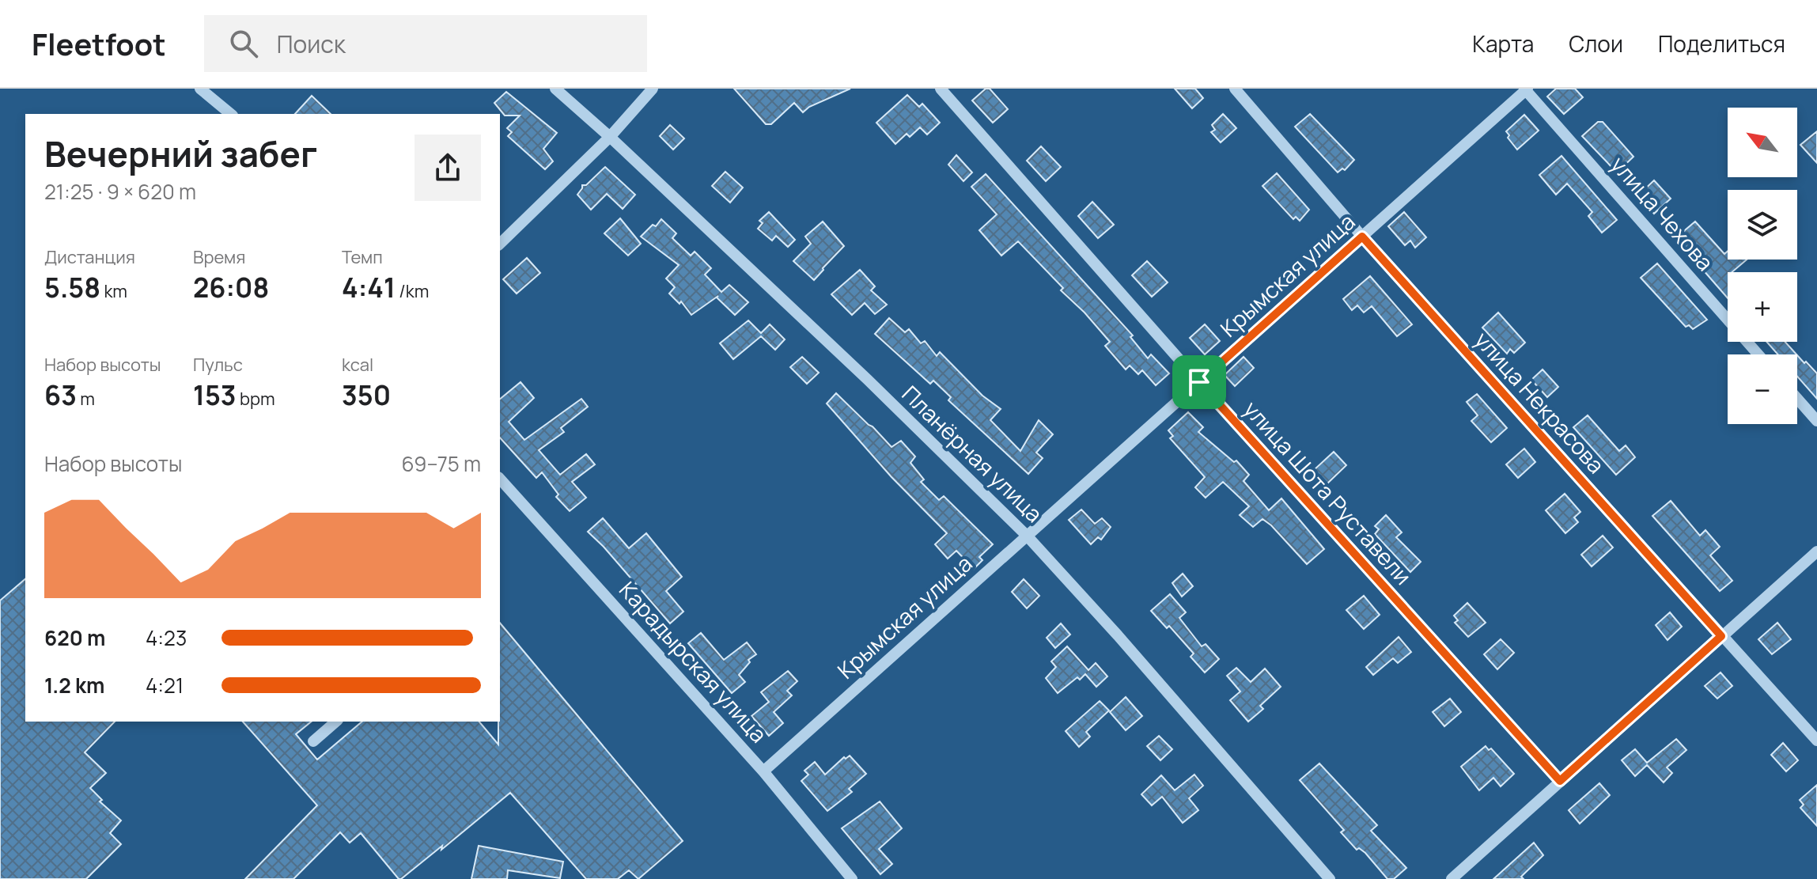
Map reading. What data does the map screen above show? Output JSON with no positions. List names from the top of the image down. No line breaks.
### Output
{"streets":{"street":["улица Чехова","Крымская улица","улица Некрасова","Планёрная улица","улица Шота Руставели","Карадырская улица"]},"crossings":[["улица Чехова","Крымская улица"],["Крымская улица","улица Некрасова"],["Крымская улица","Планёрная улица"],["Крымская улица","улица Шота Руставели"],["Крымская улица","Карадырская улица"]],"north":"top left","page":{"header":"Fleetfoot","search":"Поиск","nav":["Карта","Слои","Поделиться"],"map_buttons":["+","−"],"heading":["Вечерний забег","21:25 · 9 × 620 m"],"stats":[["Дистанция","5.58 km"],["Время","26:08"],["Темп","4:41 /km"],["Набор высоты","63 m"],["Пульс","153 bpm"],["kcal","350"]],"chart":["Набор высоты","69–75 m"],"list":[{"name":"620 m","note":"4:23"},{"name":"1.2 km","note":"4:21"}]}}
